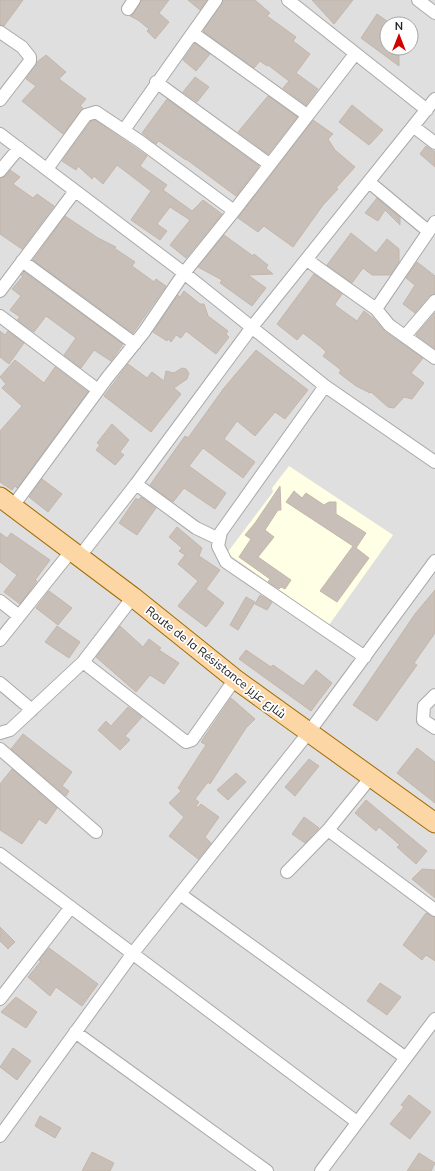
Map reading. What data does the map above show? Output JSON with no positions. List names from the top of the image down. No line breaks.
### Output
{"streets":{"main road":["Route de la Résistance شارع عزيز"]},"north":"top"}
